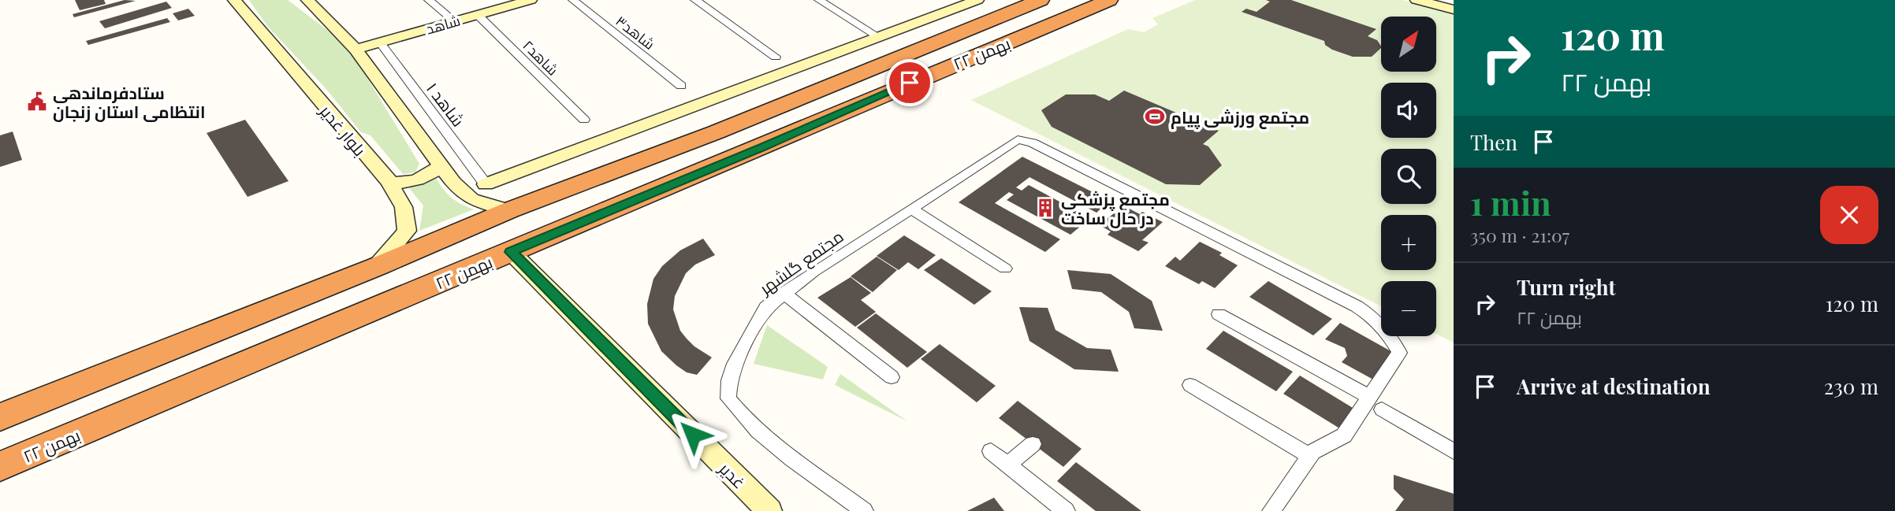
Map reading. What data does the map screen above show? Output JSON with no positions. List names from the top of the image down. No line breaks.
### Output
{"streets":{"highway":["۲۲ بهمن"],"main road":["شاهد","بلوار غدیر","غدیر"],"street":["شاهد۳","شاهد۲","شاهد ۱","مجتمع گلشهر"]},"crossings":[["شاهد","شاهد۲"],["شاهد","شاهد ۱"],["۲۲ بهمن","بلوار غدیر"],["۲۲ بهمن","غدیر"]],"places":{"public building":["ستادفرماندهی انتظامی استان زنجان"],"sports":["مجتمع ورزشی پیام"],"building":["مجتمع پزشکی در حال ساخت"]},"north":"top right","page":{"turn":["120 m","۲۲ بهمن"],"map_buttons":["+","−"],"then":"Then","heading":["1 min","350 m · 21:07"],"list":[{"name":"Turn right","note":"۲۲ بهمن","value":"120 m"},{"name":"Arrive at destination","value":"230 m"}]}}
